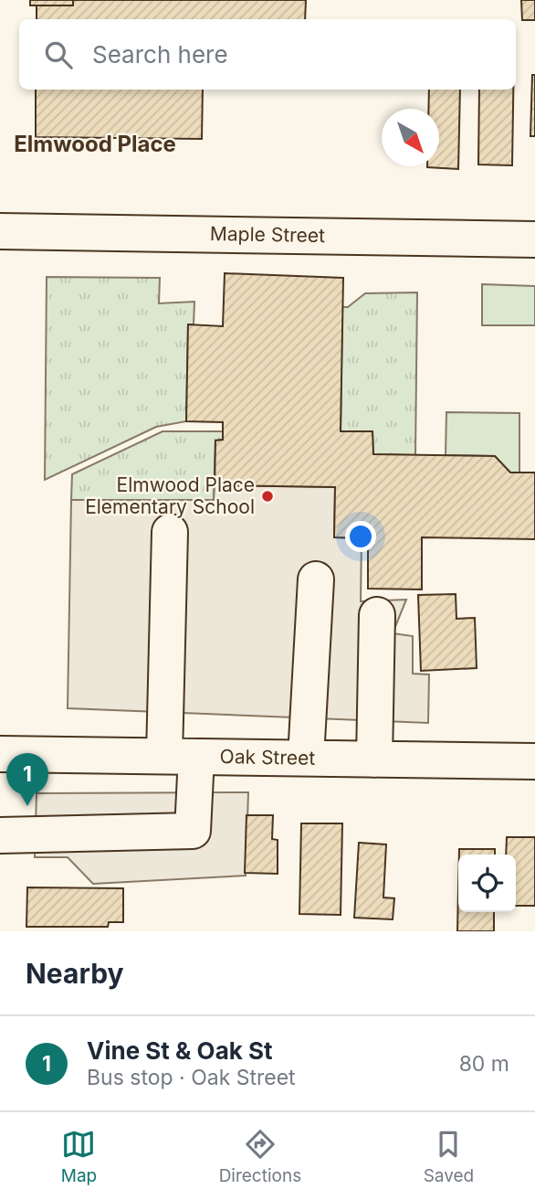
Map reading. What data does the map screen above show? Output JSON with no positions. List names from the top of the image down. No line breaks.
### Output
{"streets":{"street":["Maple Street","Oak Street"]},"districts":["Elmwood Place"],"places":["Elmwood Place Elementary School"],"north":"bottom right","page":{"search":"Search here","pins":"1","heading":"Nearby","list":[{"mark":"1","name":"Vine St & Oak St","note":"Bus stop · Oak Street","value":"80 m"}],"nav":["Map","Directions","Saved"]}}
